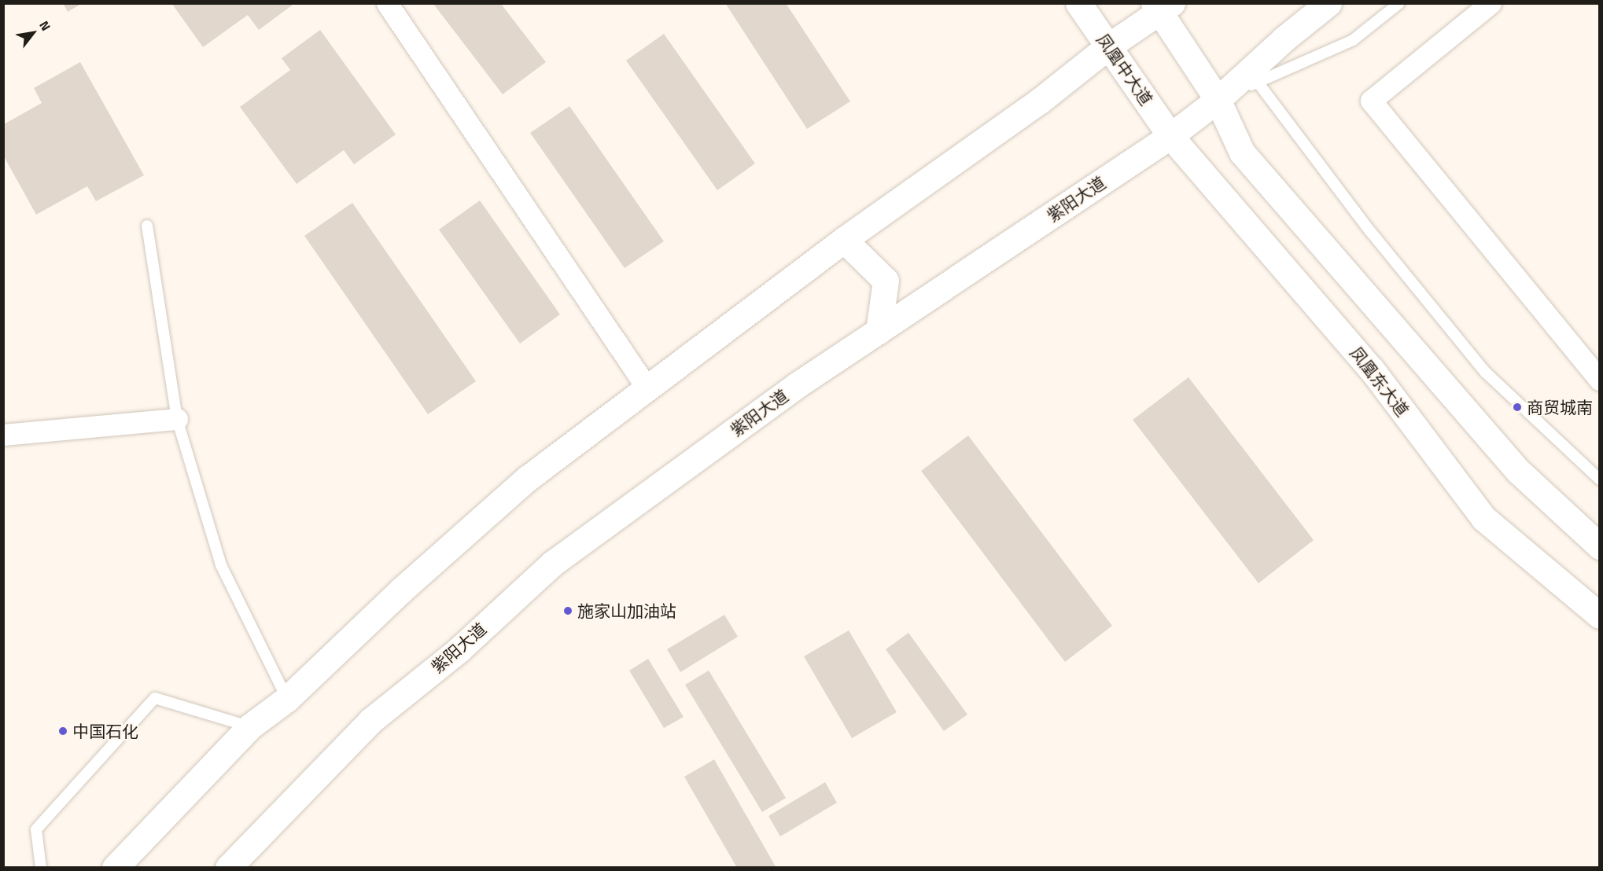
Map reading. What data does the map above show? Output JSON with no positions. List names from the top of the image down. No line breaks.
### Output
{"streets":{"main road":["凤凰中大道","紫阳大道","凤凰东大道"]},"crossings":[["凤凰中大道","紫阳大道"],["凤凰中大道","凤凰东大道"],["紫阳大道","凤凰东大道"]],"places":["商贸城南","施家山加油站","中国石化"],"north":"top right"}
